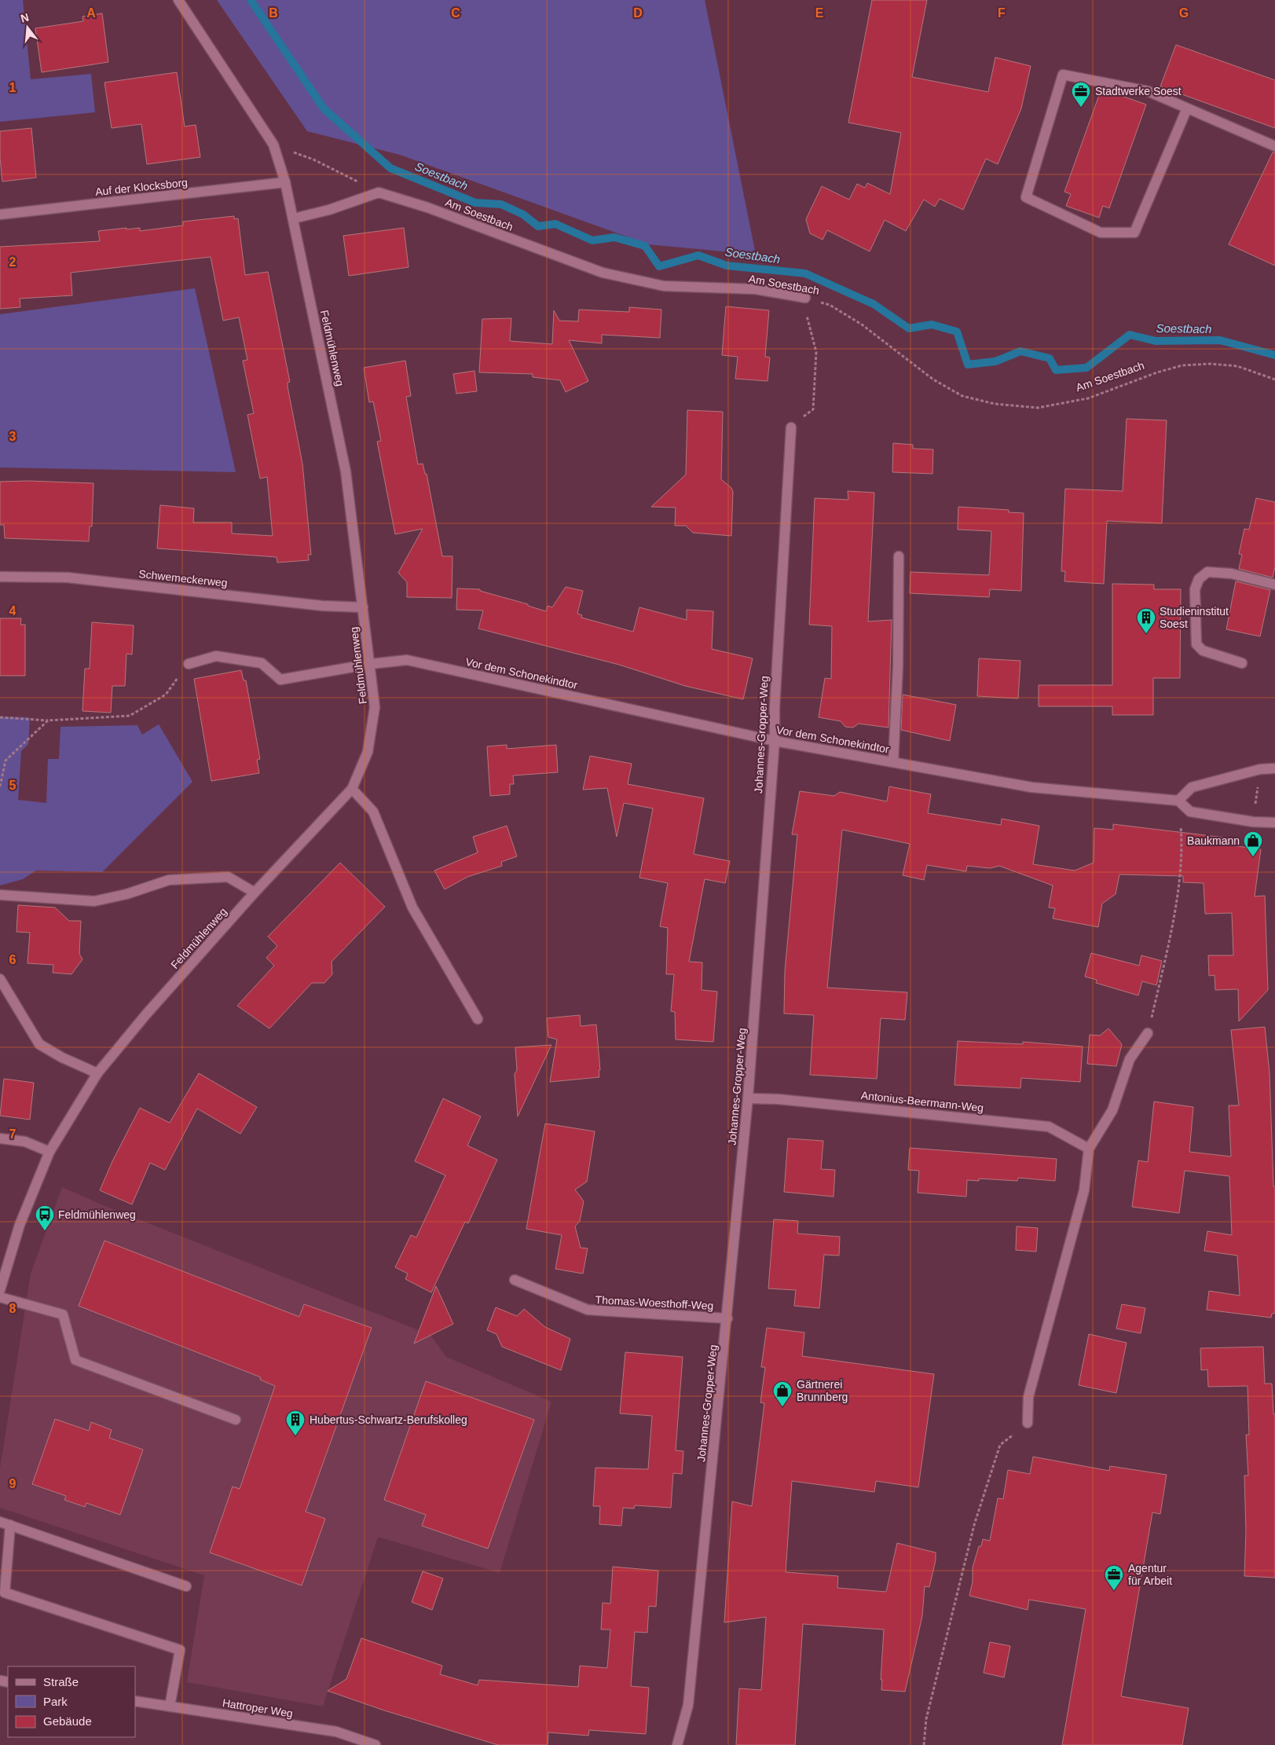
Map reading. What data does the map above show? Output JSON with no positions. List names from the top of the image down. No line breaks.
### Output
{"streets":{"street":["Auf der Klocksborg","Am Soestbach","Feldmühlenweg","Schwemeckerweg","Vor dem Schonekindtor","Johannes-Gropper-Weg","Antonius-Beermann-Weg","Thomas-Woesthoff-Weg","Hattroper Weg"]},"crossings":[["Auf der Klocksborg","Feldmühlenweg"],["Feldmühlenweg","Schwemeckerweg"],["Feldmühlenweg","Vor dem Schonekindtor"],["Vor dem Schonekindtor","Johannes-Gropper-Weg"],["Johannes-Gropper-Weg","Antonius-Beermann-Weg"],["Johannes-Gropper-Weg","Thomas-Woesthoff-Weg"]],"water":["Soestbach"],"places":{"office":["Stadtwerke Soest","Agentur für Arbeit"],"building":["Studieninstitut Soest","Hubertus-Schwartz-Berufskolleg"],"shop":["Baukmann","Gärtnerei Brunnberg"],"bus stop":["Feldmühlenweg"]},"legend":["Straße","Park","Gebäude"],"north":"top","grid":{"columns":["A","B","C","D","E","F","G"],"rows":["1","2","3","4","5","6","7","8","9"]}}
